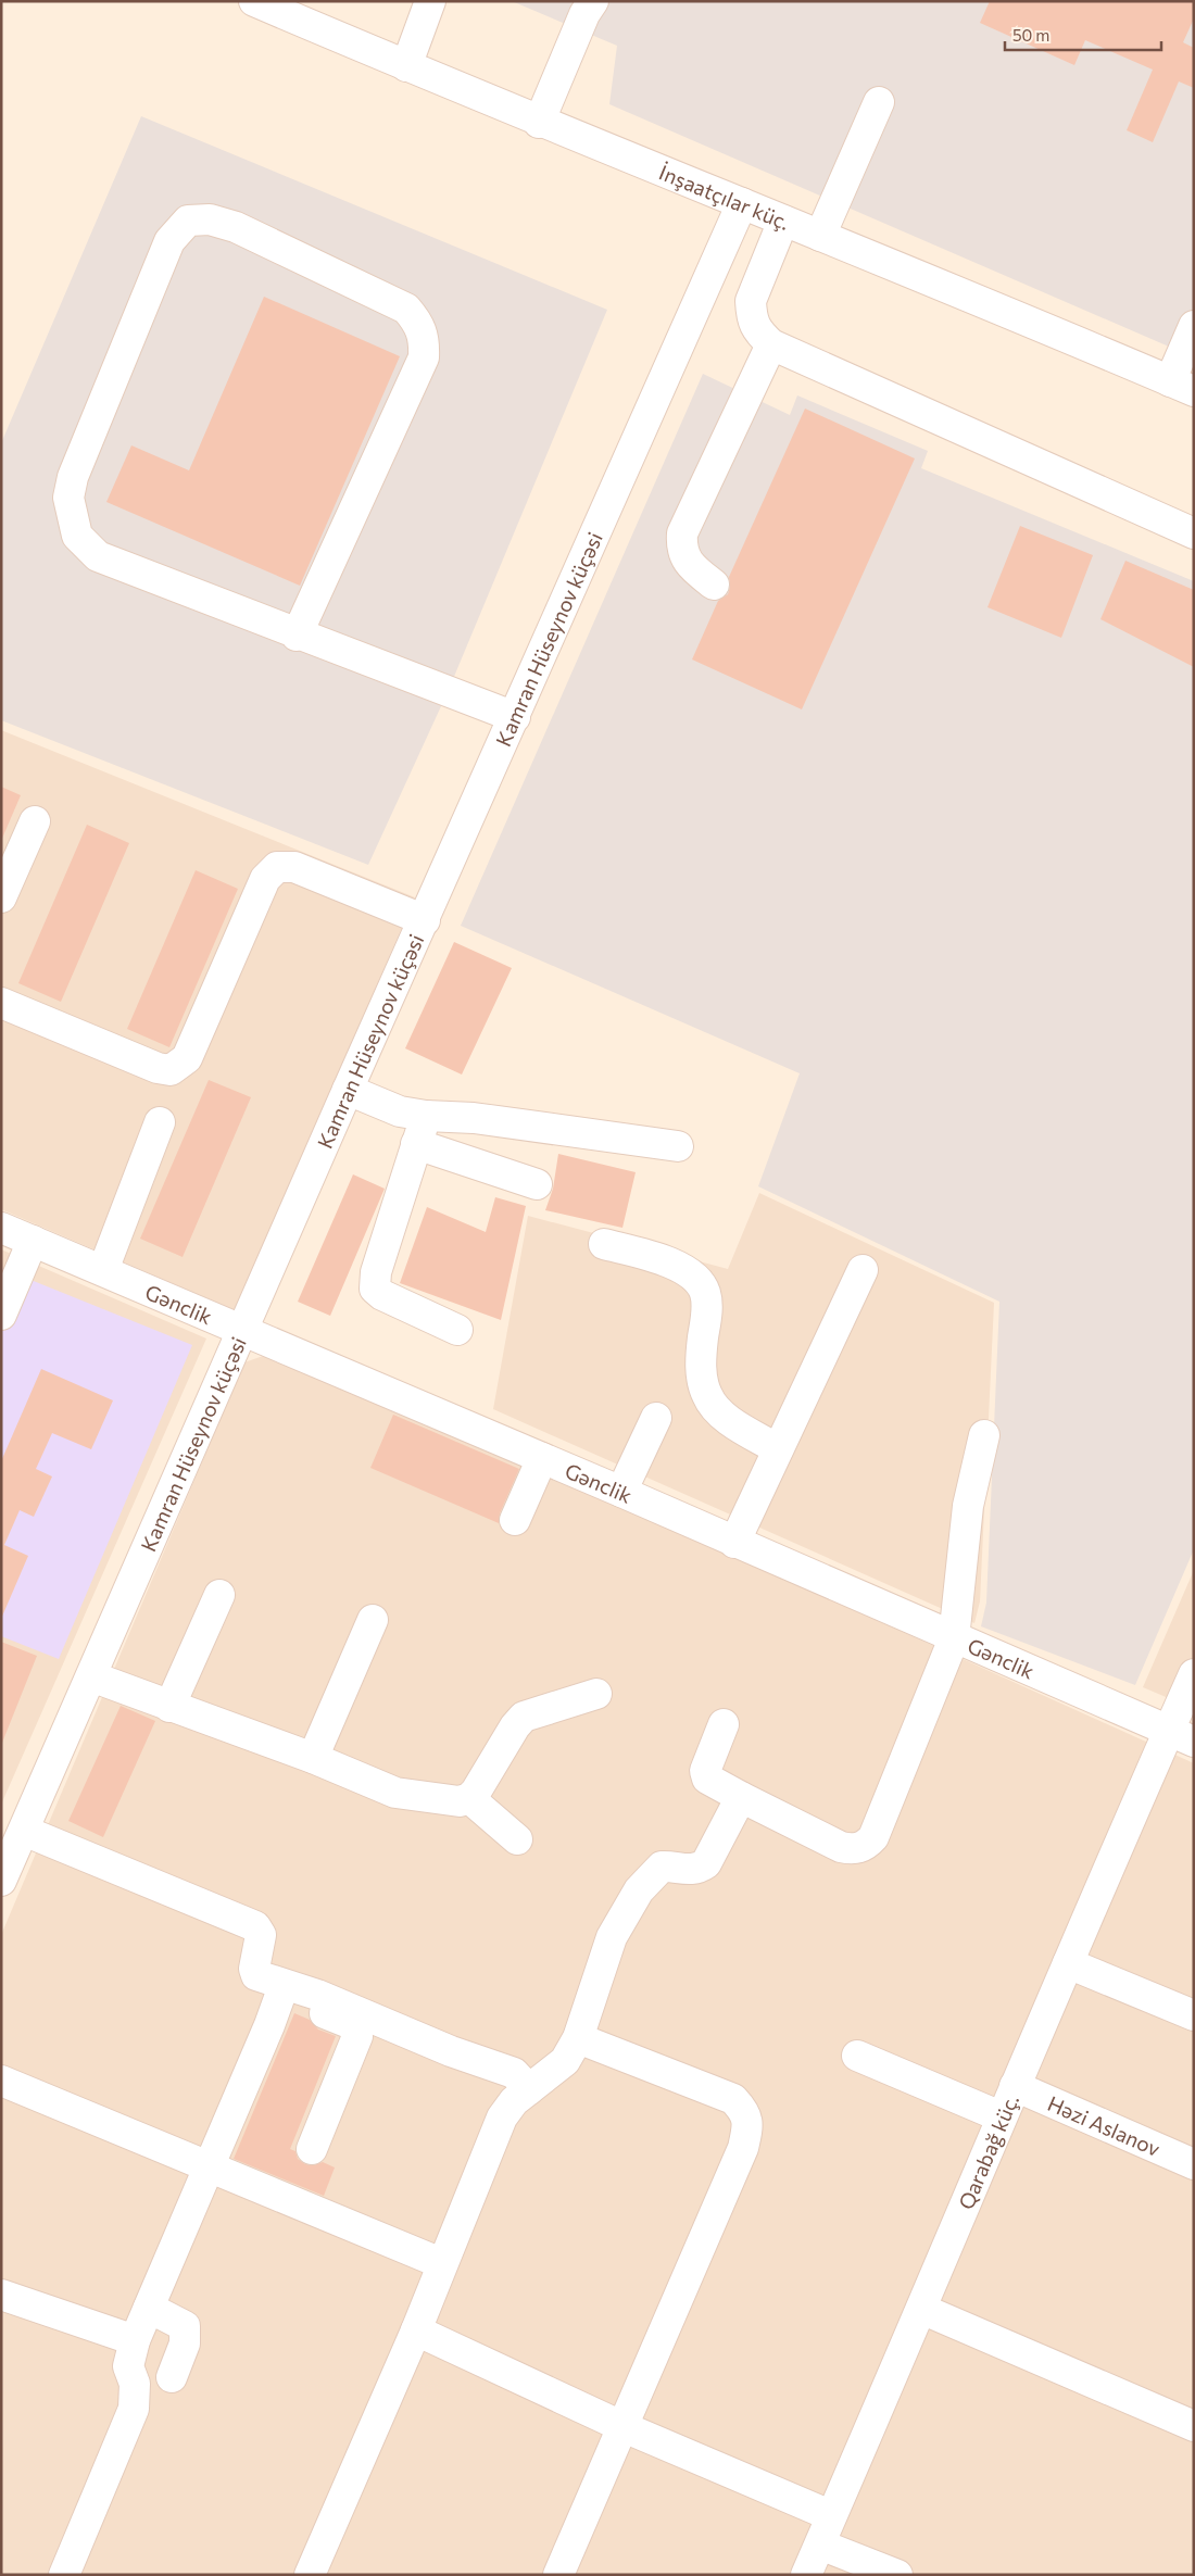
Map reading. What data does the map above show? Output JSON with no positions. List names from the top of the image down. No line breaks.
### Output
{"streets":{"street":["İnşaatçılar küç.","Kamran Hüseynov küçəsi","Gənclik","Həzi Aslanov","Qarabağ küç."]},"crossings":[["İnşaatçılar küç.","Kamran Hüseynov küçəsi"],["Kamran Hüseynov küçəsi","Gənclik"],["Gənclik","Qarabağ küç."],["Həzi Aslanov","Qarabağ küç."]],"scale_bar":"50 m"}
